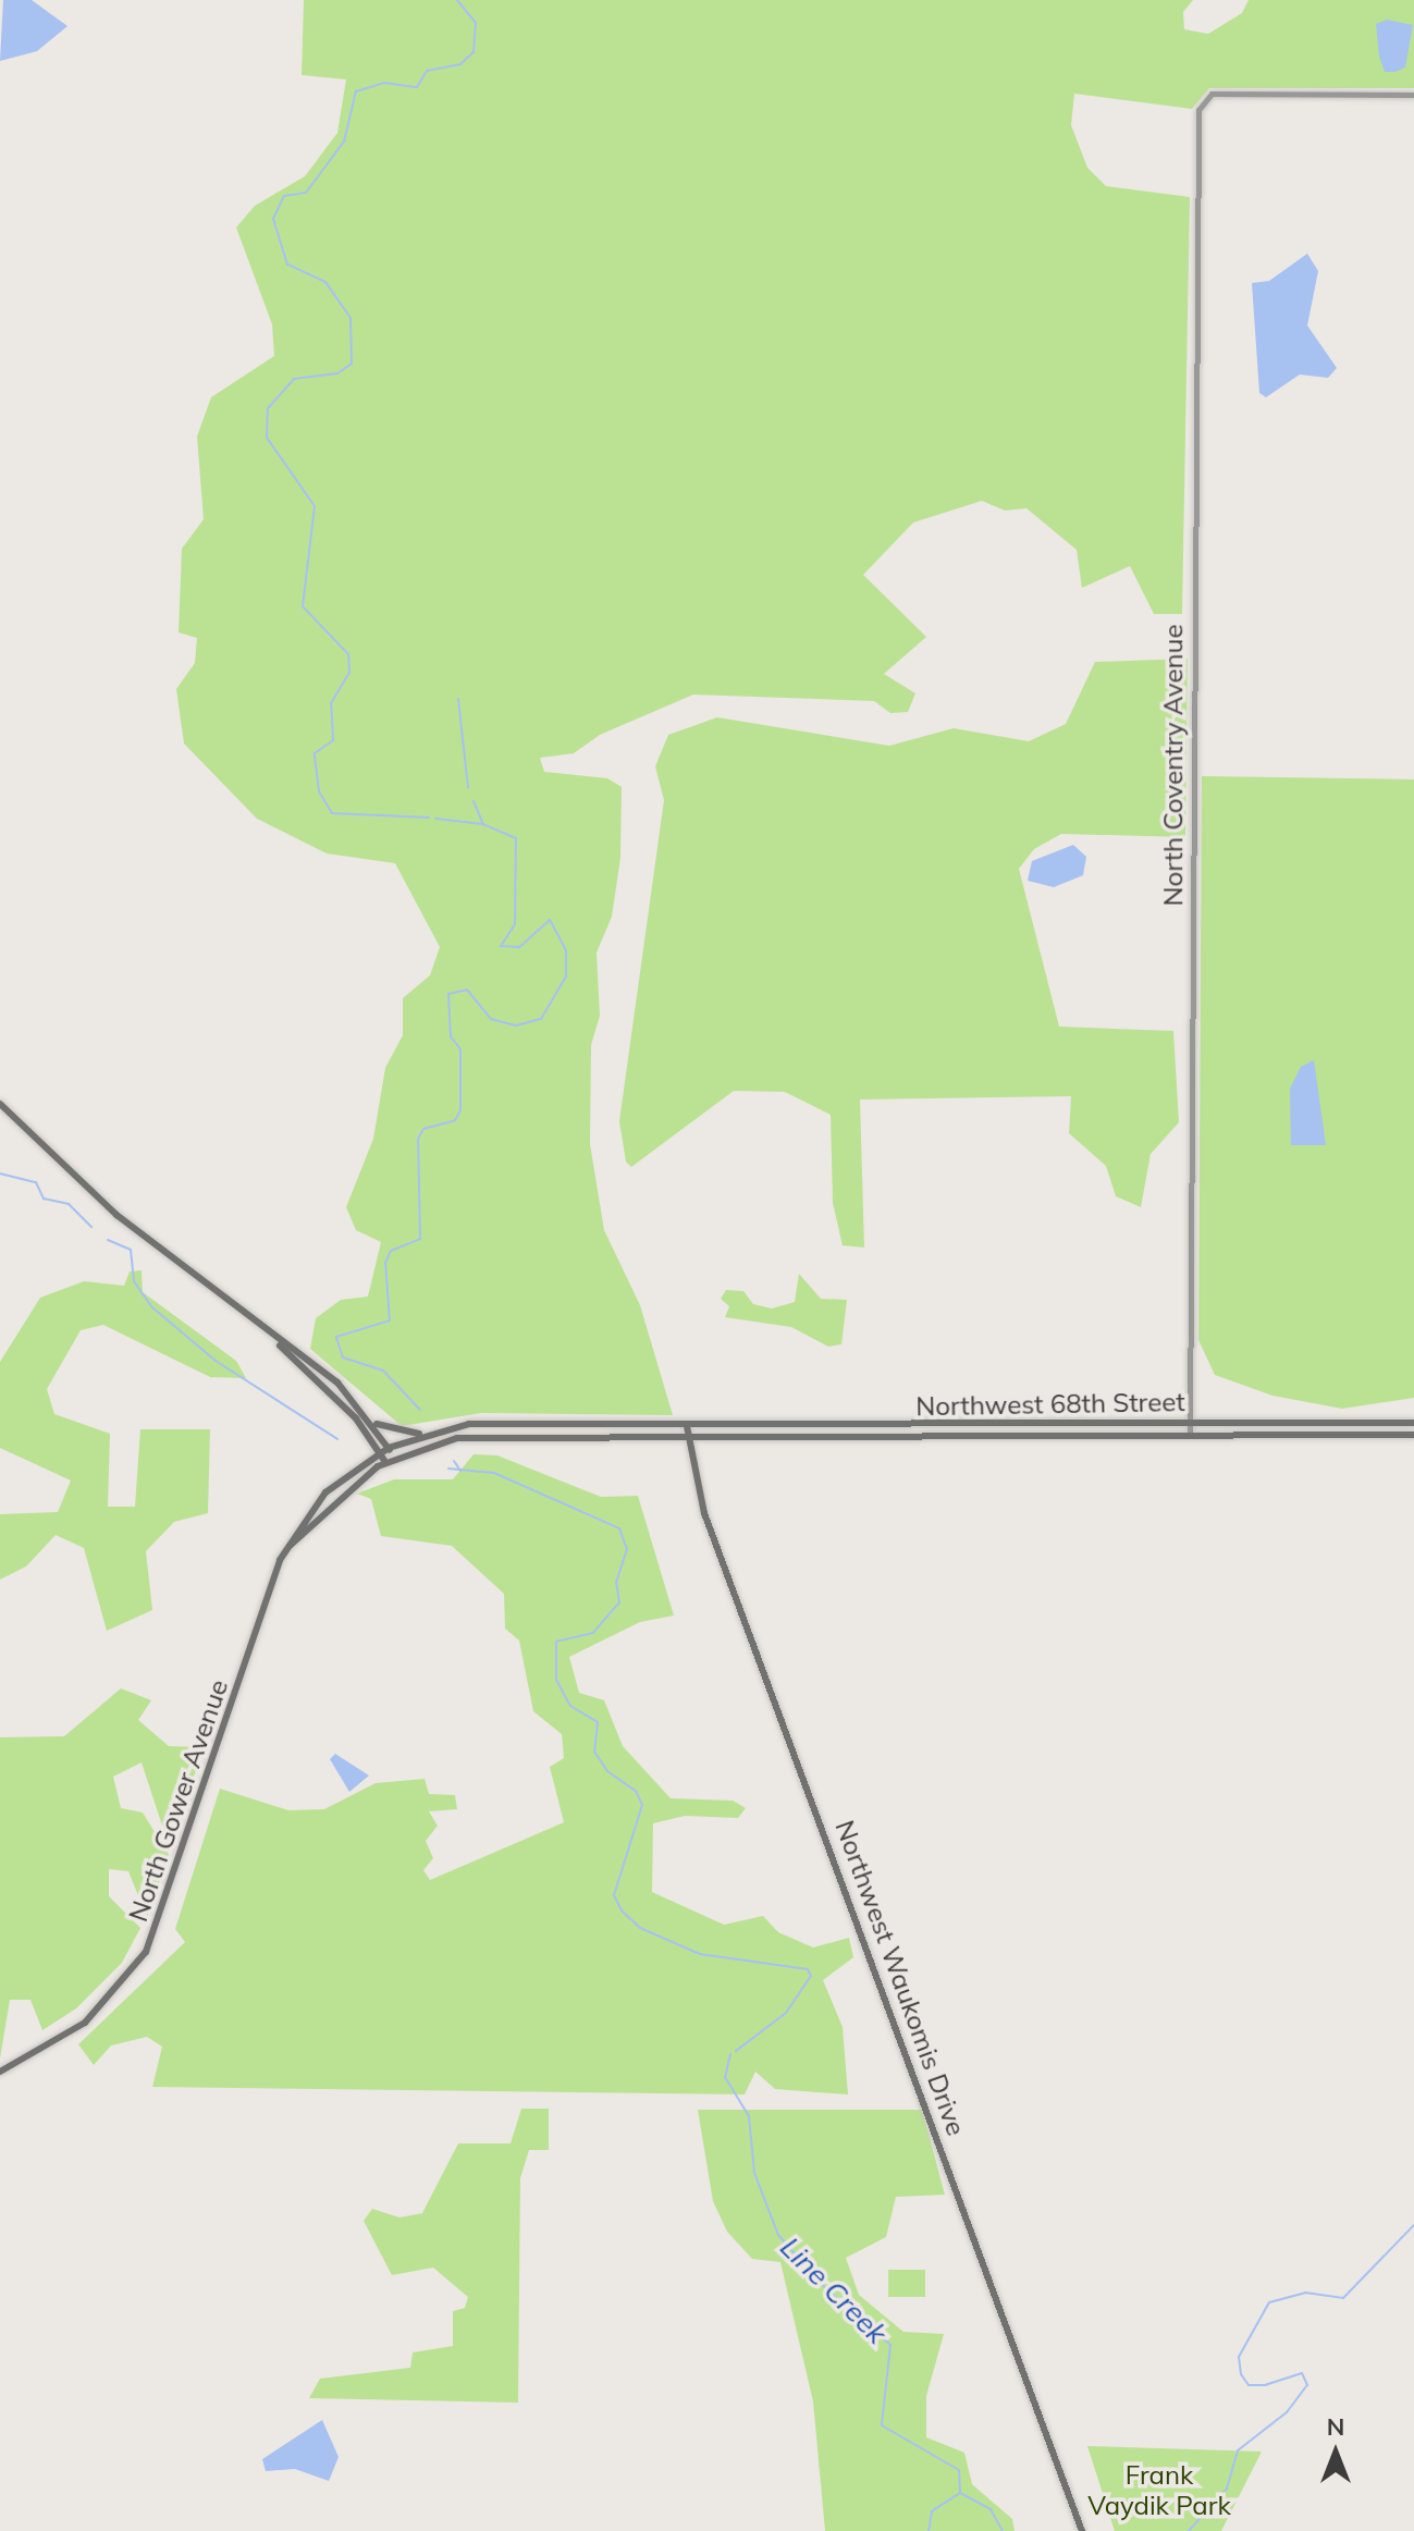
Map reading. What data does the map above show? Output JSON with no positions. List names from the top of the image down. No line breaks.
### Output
{"streets":{"main road":["Northwest 68th Street","North Gower Avenue","Northwest Waukomis Drive"],"street":["North Coventry Avenue"]},"crossings":[["North Coventry Avenue","Northwest 68th Street"],["Northwest 68th Street","North Gower Avenue"],["Northwest 68th Street","Northwest Waukomis Drive"],["North Gower Avenue","Northwest Waukomis Drive"]],"water":["Line Creek"],"parks":["Frank Vaydik Park"],"north":"top"}
